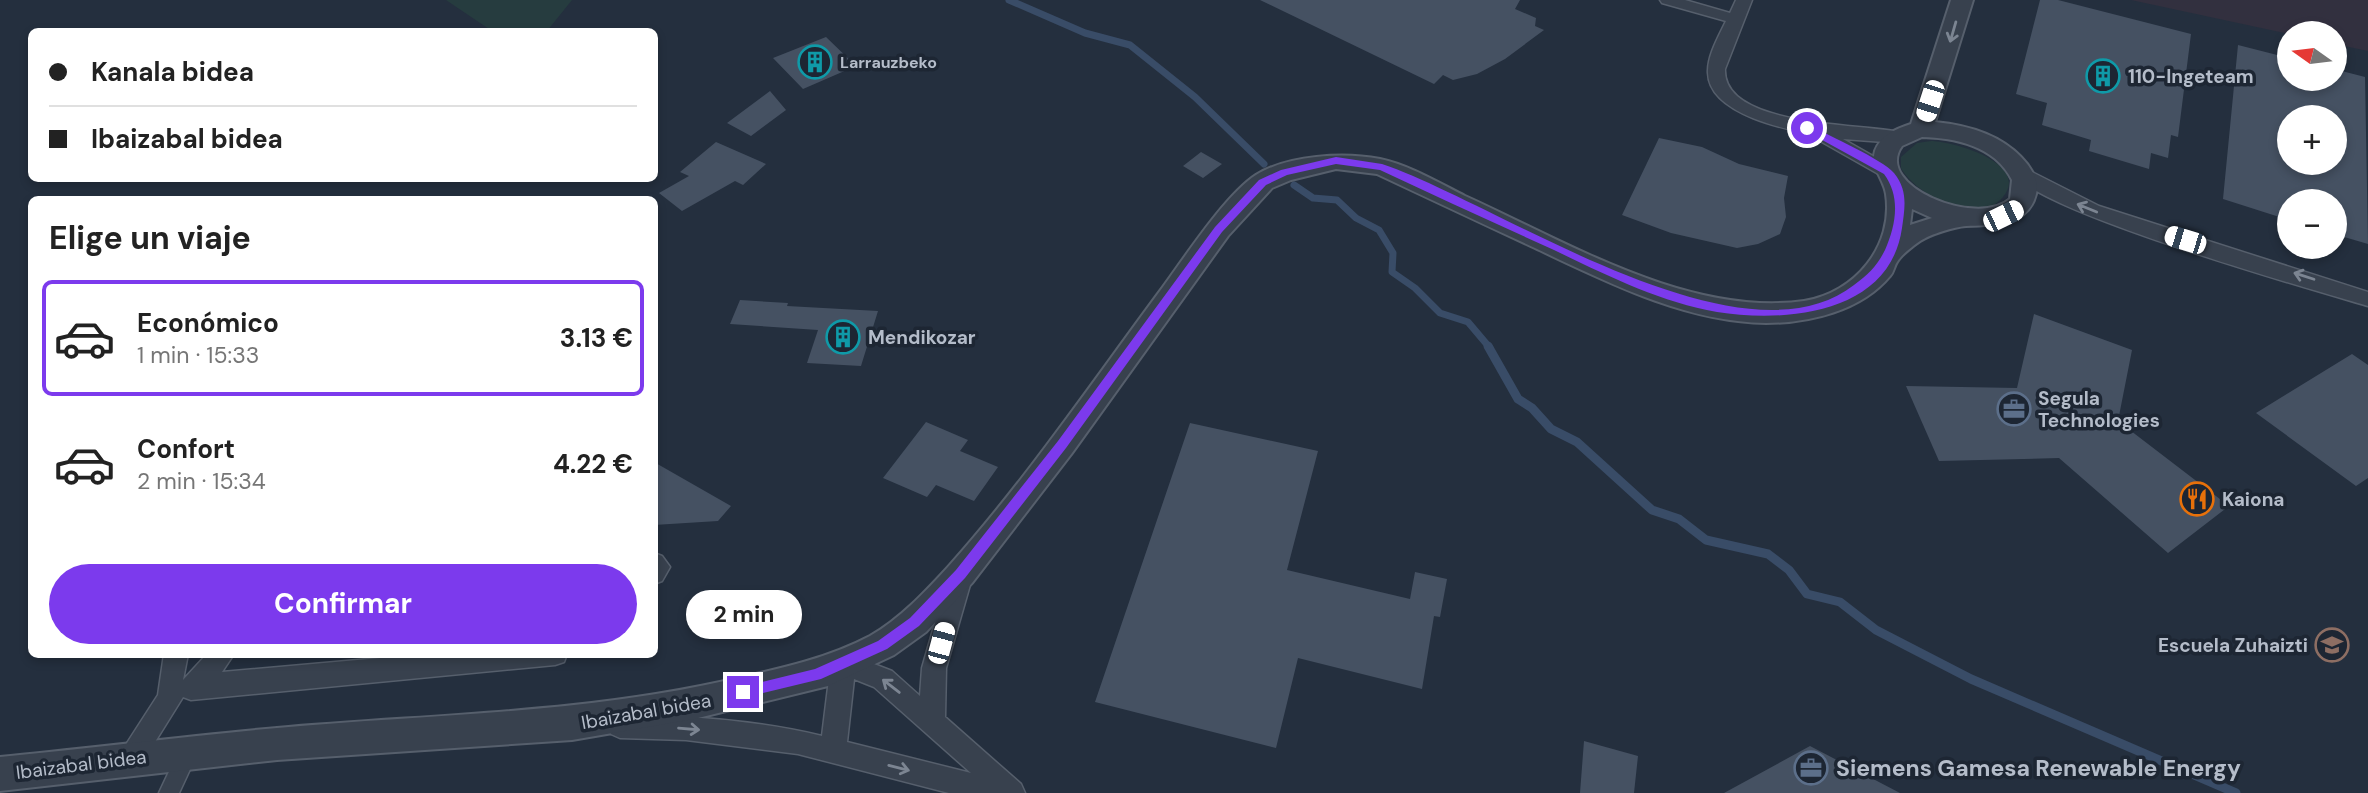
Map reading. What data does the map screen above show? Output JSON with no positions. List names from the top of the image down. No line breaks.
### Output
{"streets":{"street":["Ibaizabal bidea"]},"places":{"building":["Larrauzbeko","110-Ingeteam","Mendikozar"],"office":["Segula Technologies","Siemens Gamesa Renewable Energy"],"restaurant":["Kaiona"],"school or university":["Escuela Zuhaizti"]},"north":"left","page":{"map_buttons":["+","−"],"banner":["Kanala bidea","Ibaizabal bidea"],"heading":"Elige un viaje","list":[{"name":"Económico","note":"1 min · 15:33","value":"3.13 €"},{"name":"Confort","note":"2 min · 15:34","value":"4.22 €"}],"buttons":"Confirmar","bubble":"2 min"}}
